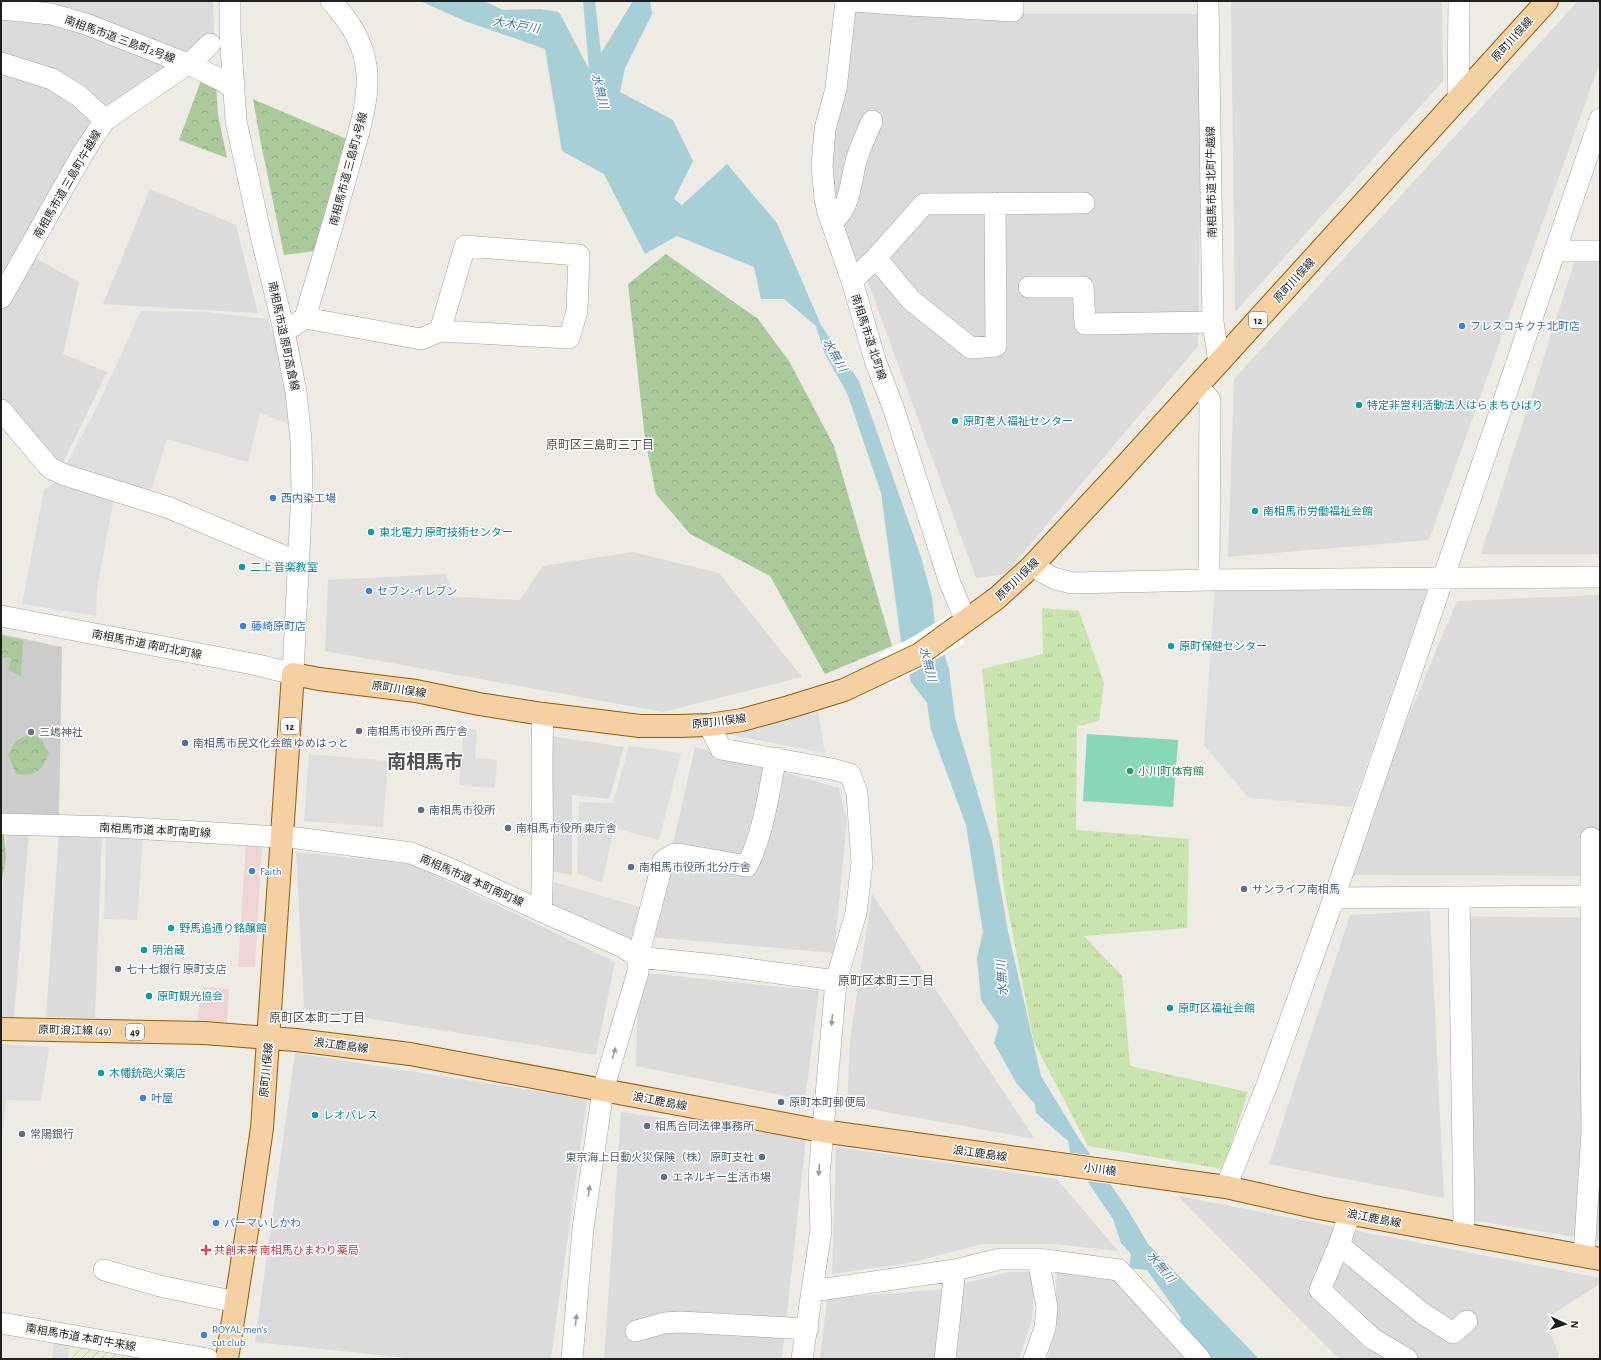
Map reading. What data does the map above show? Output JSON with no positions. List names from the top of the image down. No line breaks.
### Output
{"streets":{"main road":["原町川俣線","12","原町浪江線 (49)","49","浪江鹿島線","小川橋"],"street":["南相馬市道 三島町2号線","南相馬市道 三島町4号線","南相馬市道 北町牛越線","南相馬市道 三島町牛越線","南相馬市道 原町高倉線","南相馬市道 北町線","南相馬市道 南町北町線","南相馬市道 本町南町線","南相馬市道 本町牛来線"]},"crossings":[["南相馬市道 三島町2号線","南相馬市道 三島町牛越線"],["南相馬市道 三島町2号線","南相馬市道 原町高倉線"],["原町川俣線","南相馬市道 北町牛越線"],["原町川俣線","南相馬市道 原町高倉線"],["原町川俣線","南相馬市道 北町線"],["原町川俣線","南相馬市道 南町北町線"],["原町川俣線","南相馬市道 本町南町線"],["原町川俣線","原町浪江線 (49)"],["原町川俣線","浪江鹿島線"],["南相馬市道 原町高倉線","南相馬市道 南町北町線"],["原町浪江線 (49)","浪江鹿島線"],["浪江鹿島線","小川橋"]],"districts":["原町区三島町三丁目","南相馬市","原町区本町三丁目","原町区本町二丁目"],"water":["大木戸川","水無川"],"places":{"other":["フレスコキクチ北町店","特定非営利活動法人はらまちひばり","原町老人福祉センター","西内染工場","南相馬市労働福祉会館","東北電力 原町技術センター","二上 音楽教室","セブン-イレブン","藤崎原町店","原町保健センター","南相馬市役所 西庁舎","三嶋神社","南相馬市民文化会館 ゆめはっと","小川町体育館","南相馬市役所","南相馬市役所 東庁舎","南相馬市役所 北分庁舎","Faith","サンライフ南相馬","野馬追通り銘醸館","明治蔵","七十七銀行 原町支店","原町観光協会","原町区福祉会館","木幡銃砲火薬店","叶屋","原町本町郵便局","レオパレス","相馬合同法律事務所","常陽銀行","東京海上日動火災保険（株） 原町支社","エネルギー生活市場","パーマいしかわ","ROYAL men's cut club"],"health":["共創未来 南相馬ひまわり薬局"]},"north":"right"}
